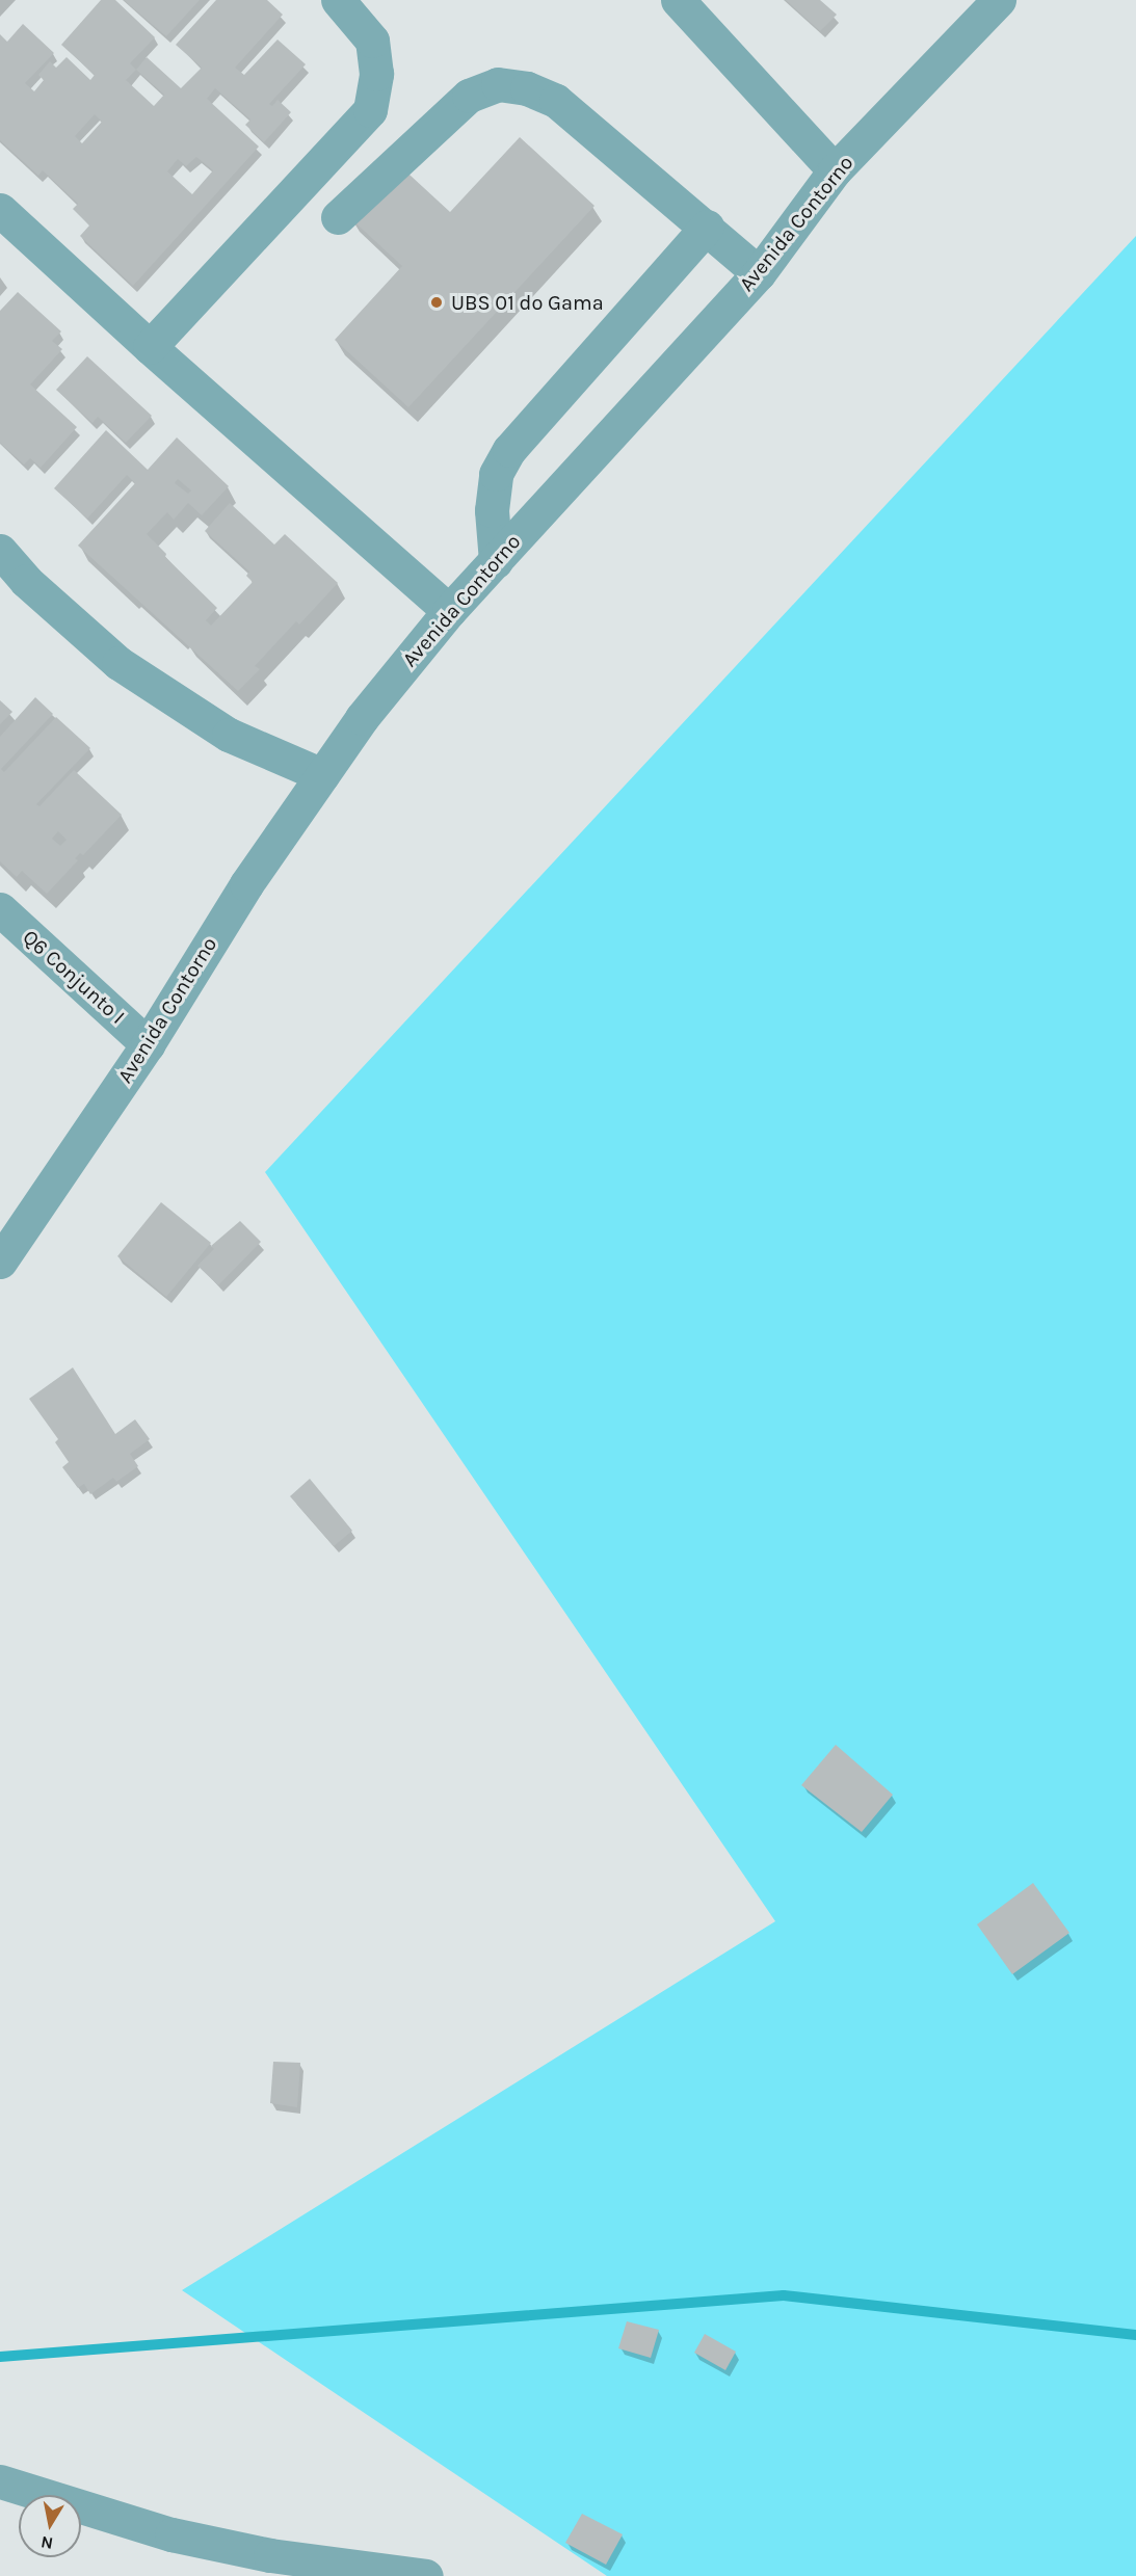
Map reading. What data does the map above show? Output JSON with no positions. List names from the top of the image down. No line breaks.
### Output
{"streets":{"street":["Avenida Contorno","Q6 Conjunto I"]},"crossings":[["Avenida Contorno","Q6 Conjunto I"]],"places":["UBS 01 do Gama"],"north":"bottom"}
